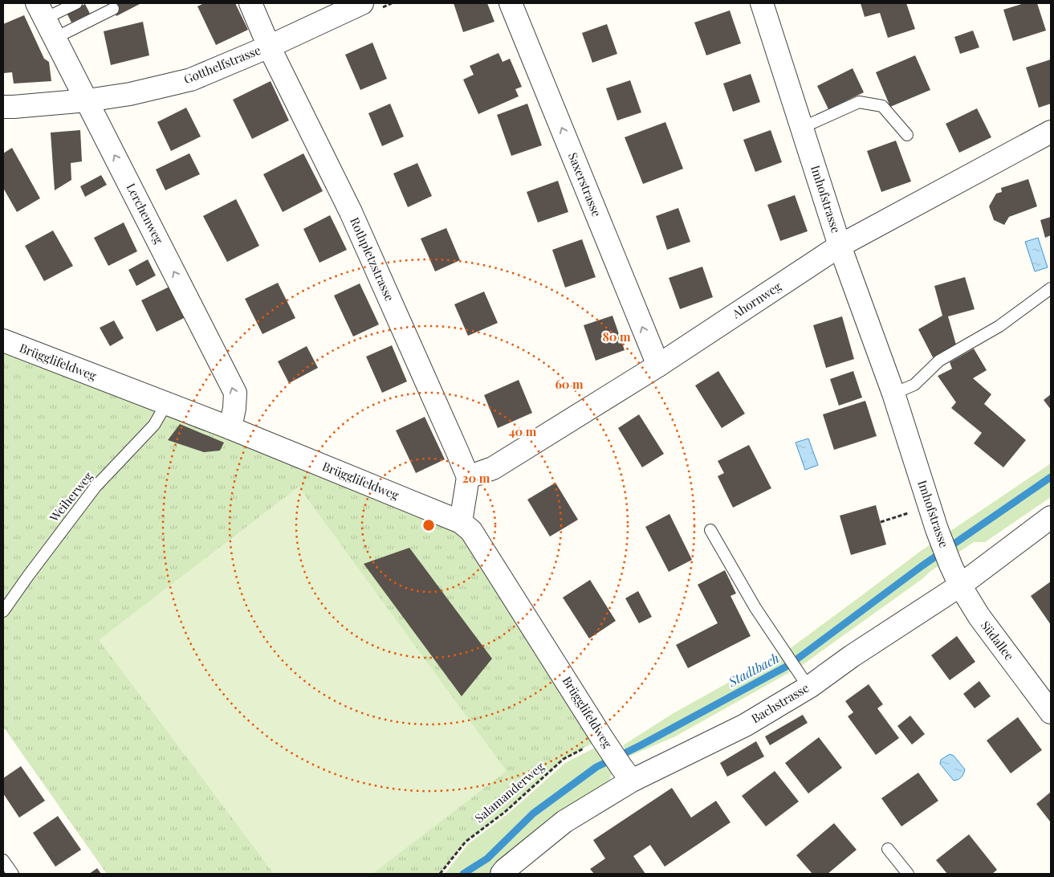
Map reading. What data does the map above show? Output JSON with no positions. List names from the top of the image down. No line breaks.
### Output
{"streets":{"street":["Gotthelfstrasse","Saxerstrasse","Imhofstrasse","Lerchenweg","Rothpletzstrasse","Ahornweg","Brügglifeldweg","Südallee","Bachstrasse"],"lane":["Weiherweg"],"path":["Salamanderweg"]},"crossings":[["Gotthelfstrasse","Lerchenweg"],["Gotthelfstrasse","Rothpletzstrasse"],["Saxerstrasse","Ahornweg"],["Imhofstrasse","Ahornweg"],["Imhofstrasse","Südallee"],["Lerchenweg","Brügglifeldweg"],["Rothpletzstrasse","Ahornweg"],["Brügglifeldweg","Weiherweg"],["Brügglifeldweg","Bachstrasse"],["Brügglifeldweg","Salamanderweg"],["Südallee","Bachstrasse"]],"one_way":["Saxerstrasse","Lerchenweg"],"water":["Stadtbach"],"rings":["80 m","60 m","40 m","20 m"]}
